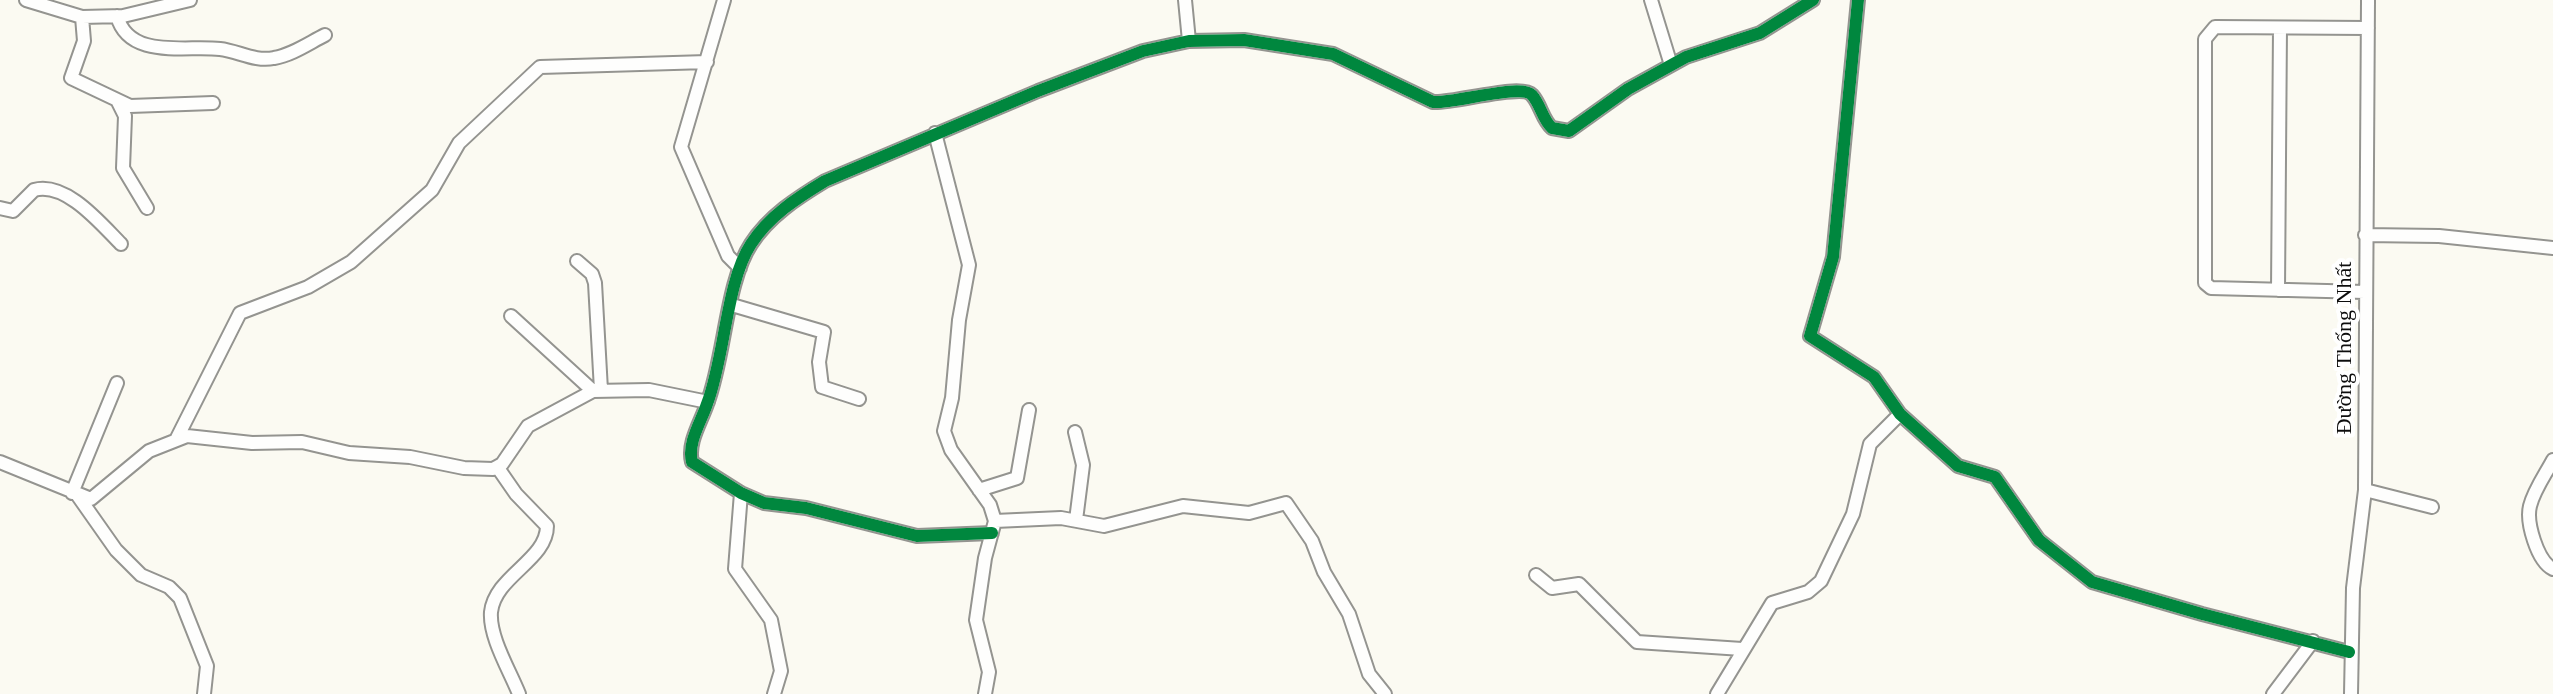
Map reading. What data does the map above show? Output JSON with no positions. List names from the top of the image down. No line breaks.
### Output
{"streets":{"street":["Đường Thống Nhất"]}}
